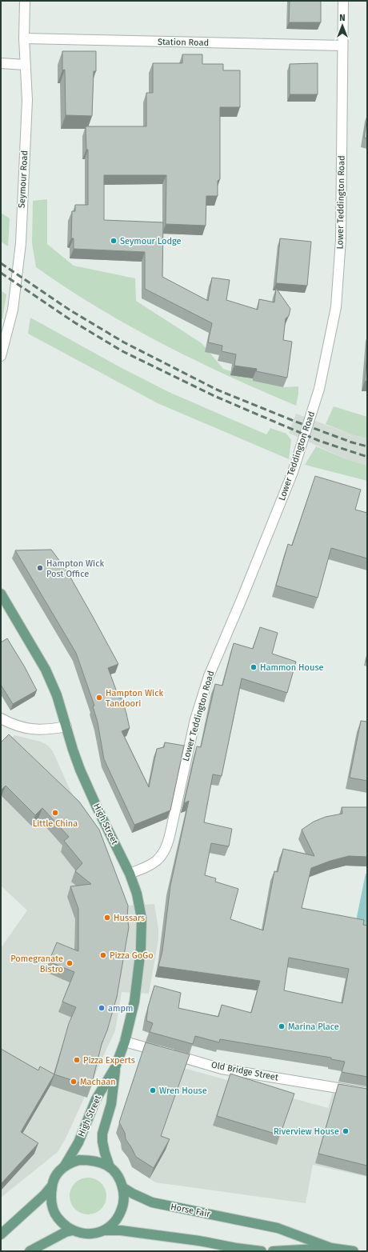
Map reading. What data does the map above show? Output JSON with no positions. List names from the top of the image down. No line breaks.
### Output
{"streets":{"main road":["High Street","Horse Fair"],"street":["Station Road","Seymour Road","Lower Teddington Road","Old Bridge Street"]},"crossings":[["Station Road","Seymour Road"],["Station Road","Lower Teddington Road"],["Lower Teddington Road","High Street"],["High Street","Old Bridge Street"],["High Street","Horse Fair"]],"places":["Seymour Lodge","Hampton Wick Post Office","Hammon House","Hampton Wick Tandoori","Little China","Hussars","Pizza GoGo","Pomegranate Bistro","ampm","Marina Place","Pizza Experts","Machaan","Wren House","Riverview House"],"north":"top"}
